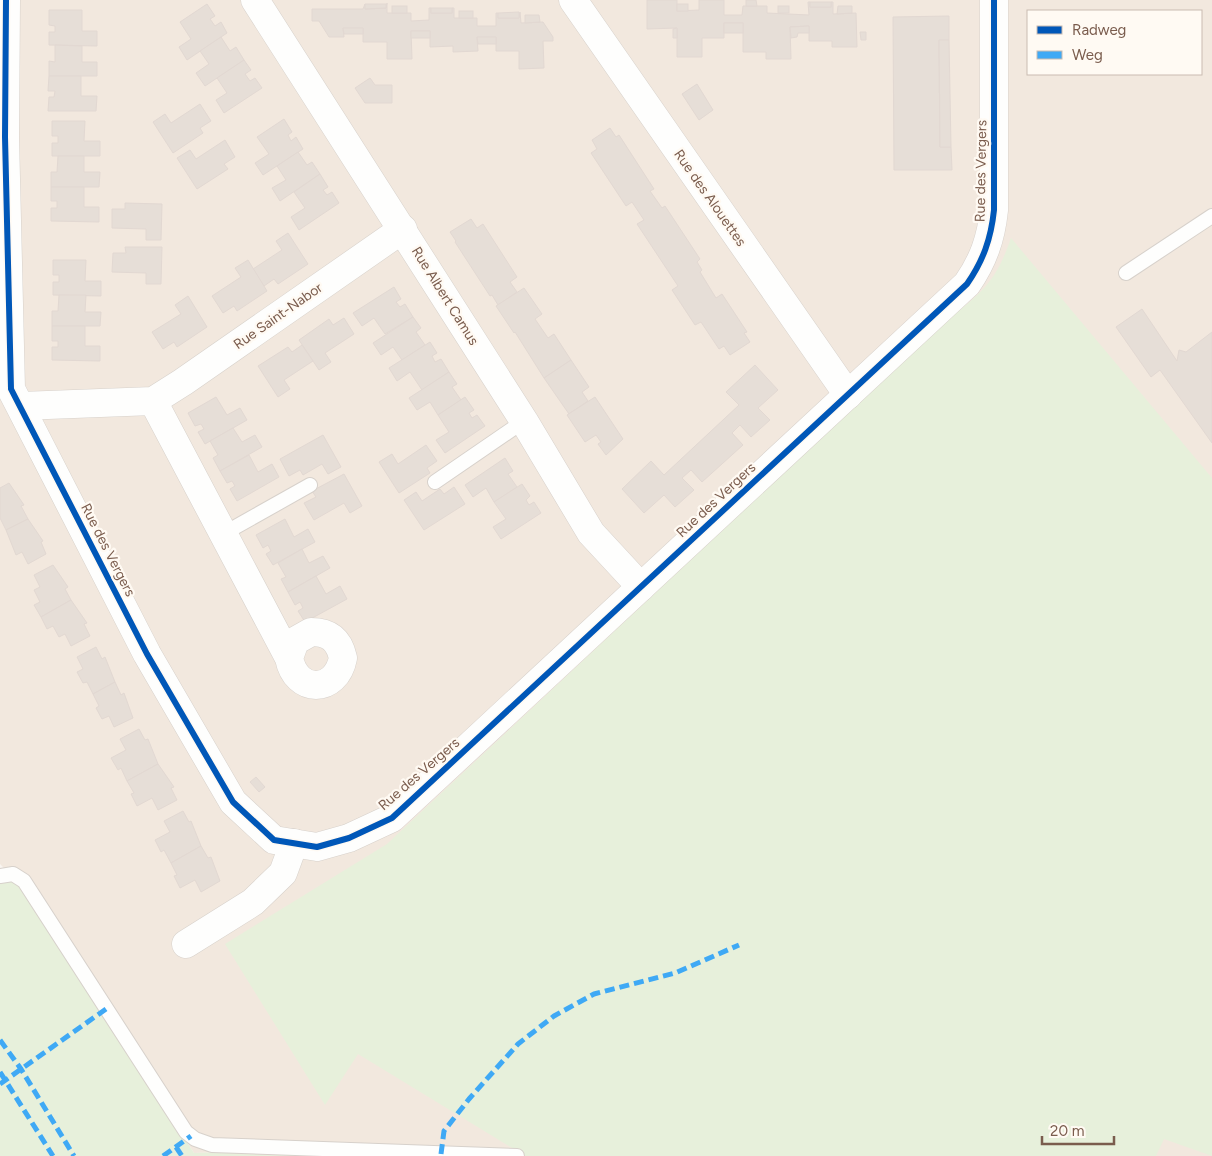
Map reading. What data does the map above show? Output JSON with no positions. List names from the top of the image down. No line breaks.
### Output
{"streets":{"street":["Rue des Vergers","Rue des Alouettes","Rue Albert Camus","Rue Saint-Nabor"]},"crossings":[["Rue des Vergers","Rue des Alouettes"],["Rue des Vergers","Rue Albert Camus"],["Rue des Vergers","Rue Saint-Nabor"],["Rue Albert Camus","Rue Saint-Nabor"]],"legend":["Radweg","Weg"],"scale_bar":"20 m"}
